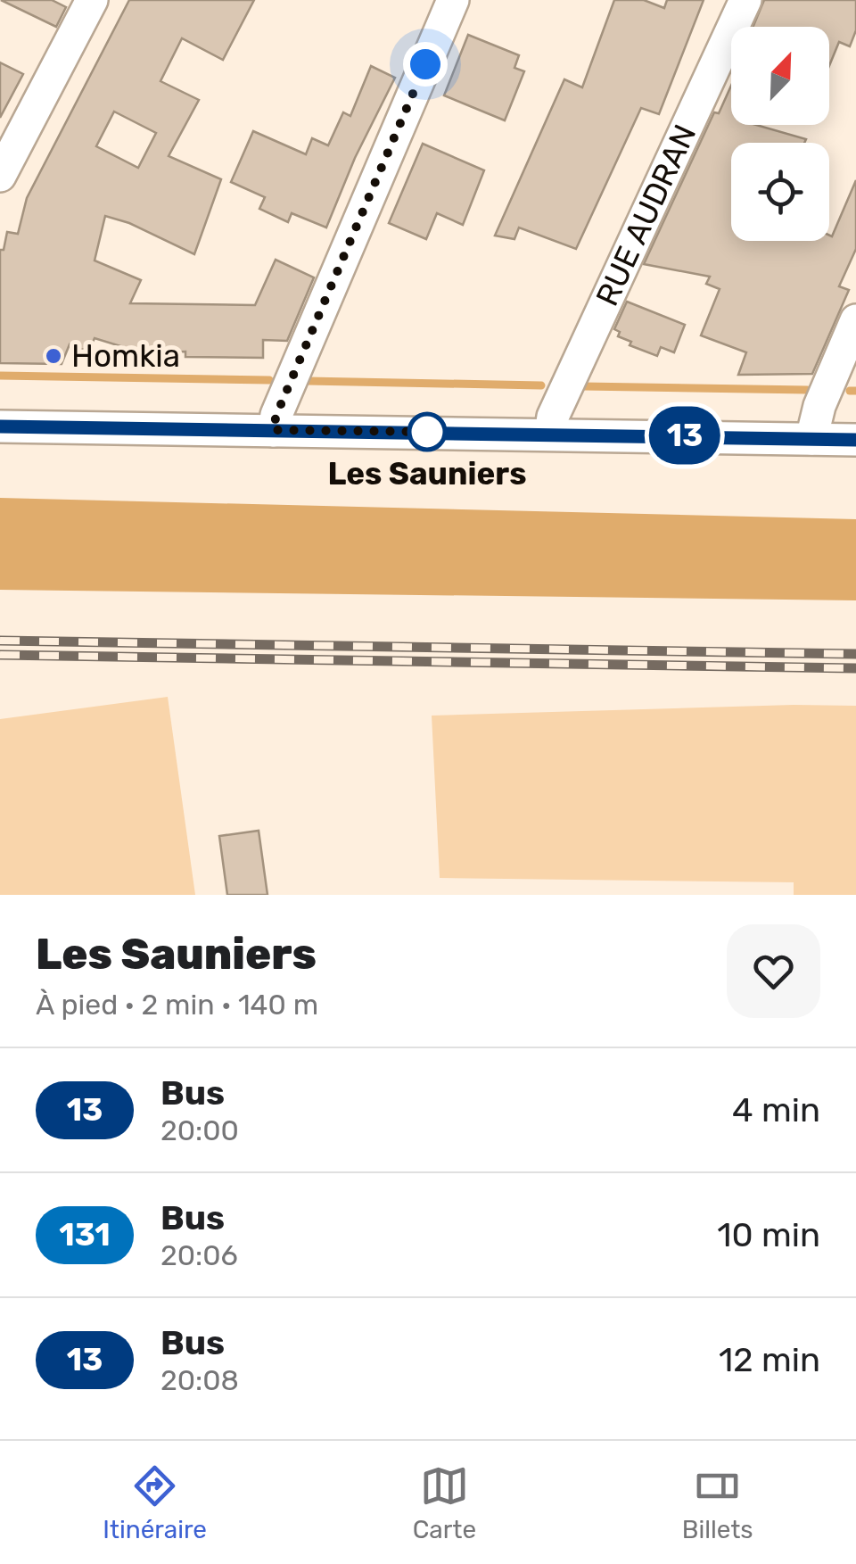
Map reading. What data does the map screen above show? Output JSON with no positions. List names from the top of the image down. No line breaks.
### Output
{"streets":{"street":["RUE AUDRAN"]},"places":["Homkia","Les Sauniers"],"lines":["bus line 13"],"north":"top right","page":{"on_map":"13","heading":["Les Sauniers","À pied · 2 min · 140 m"],"list":[{"mark":"13","name":"Bus","note":"20:00","value":"4 min"},{"mark":"131","name":"Bus","note":"20:06","value":"10 min"},{"mark":"13","name":"Bus","note":"20:08","value":"12 min"}],"tabs":["Itinéraire","Carte","Billets"]}}
